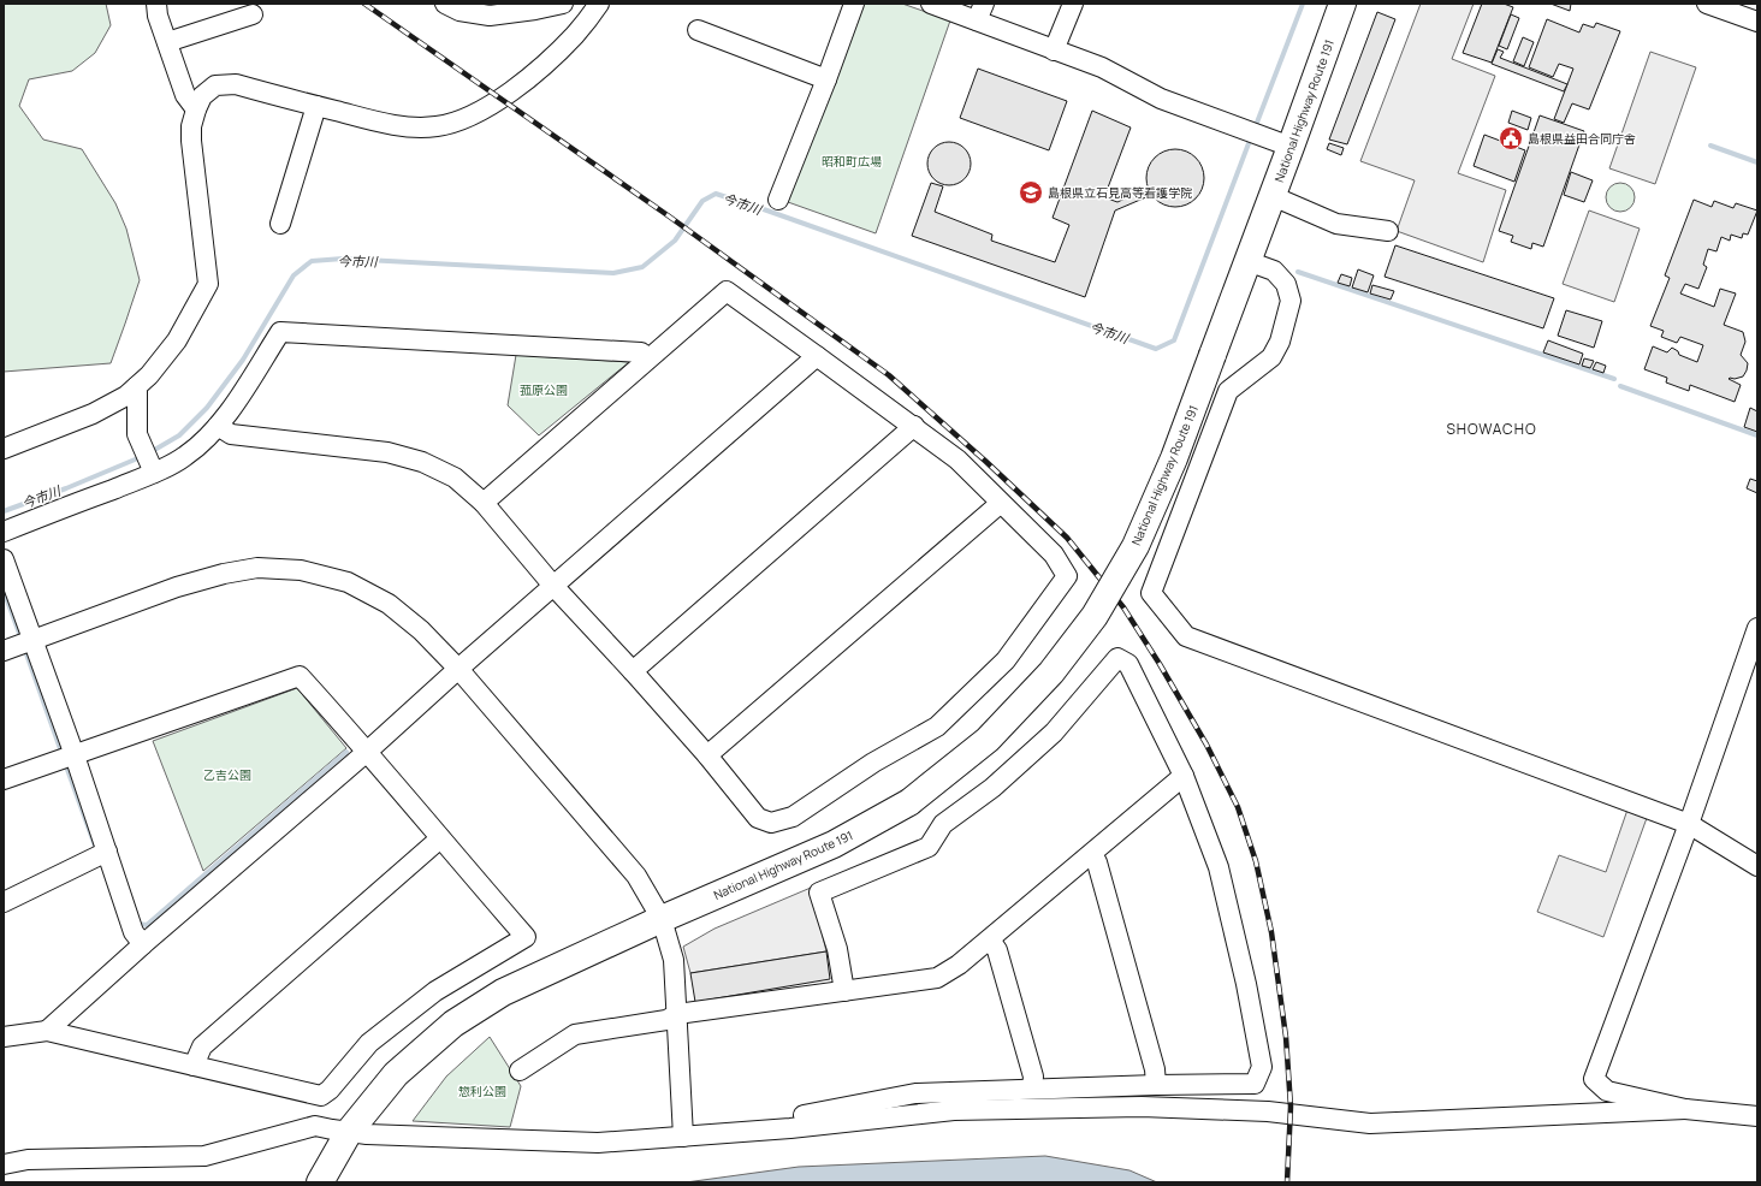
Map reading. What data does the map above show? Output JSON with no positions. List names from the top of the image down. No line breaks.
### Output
{"streets":{"highway":["National Highway Route 191"]},"districts":["SHOWACHO"],"water":["今市川"],"parks":["昭和町広場","菰原公園","乙吉公園","惣利公園"],"places":{"public building":["島根県益田合同庁舎"],"school or university":["島根県立石見高等看護学院"]}}
